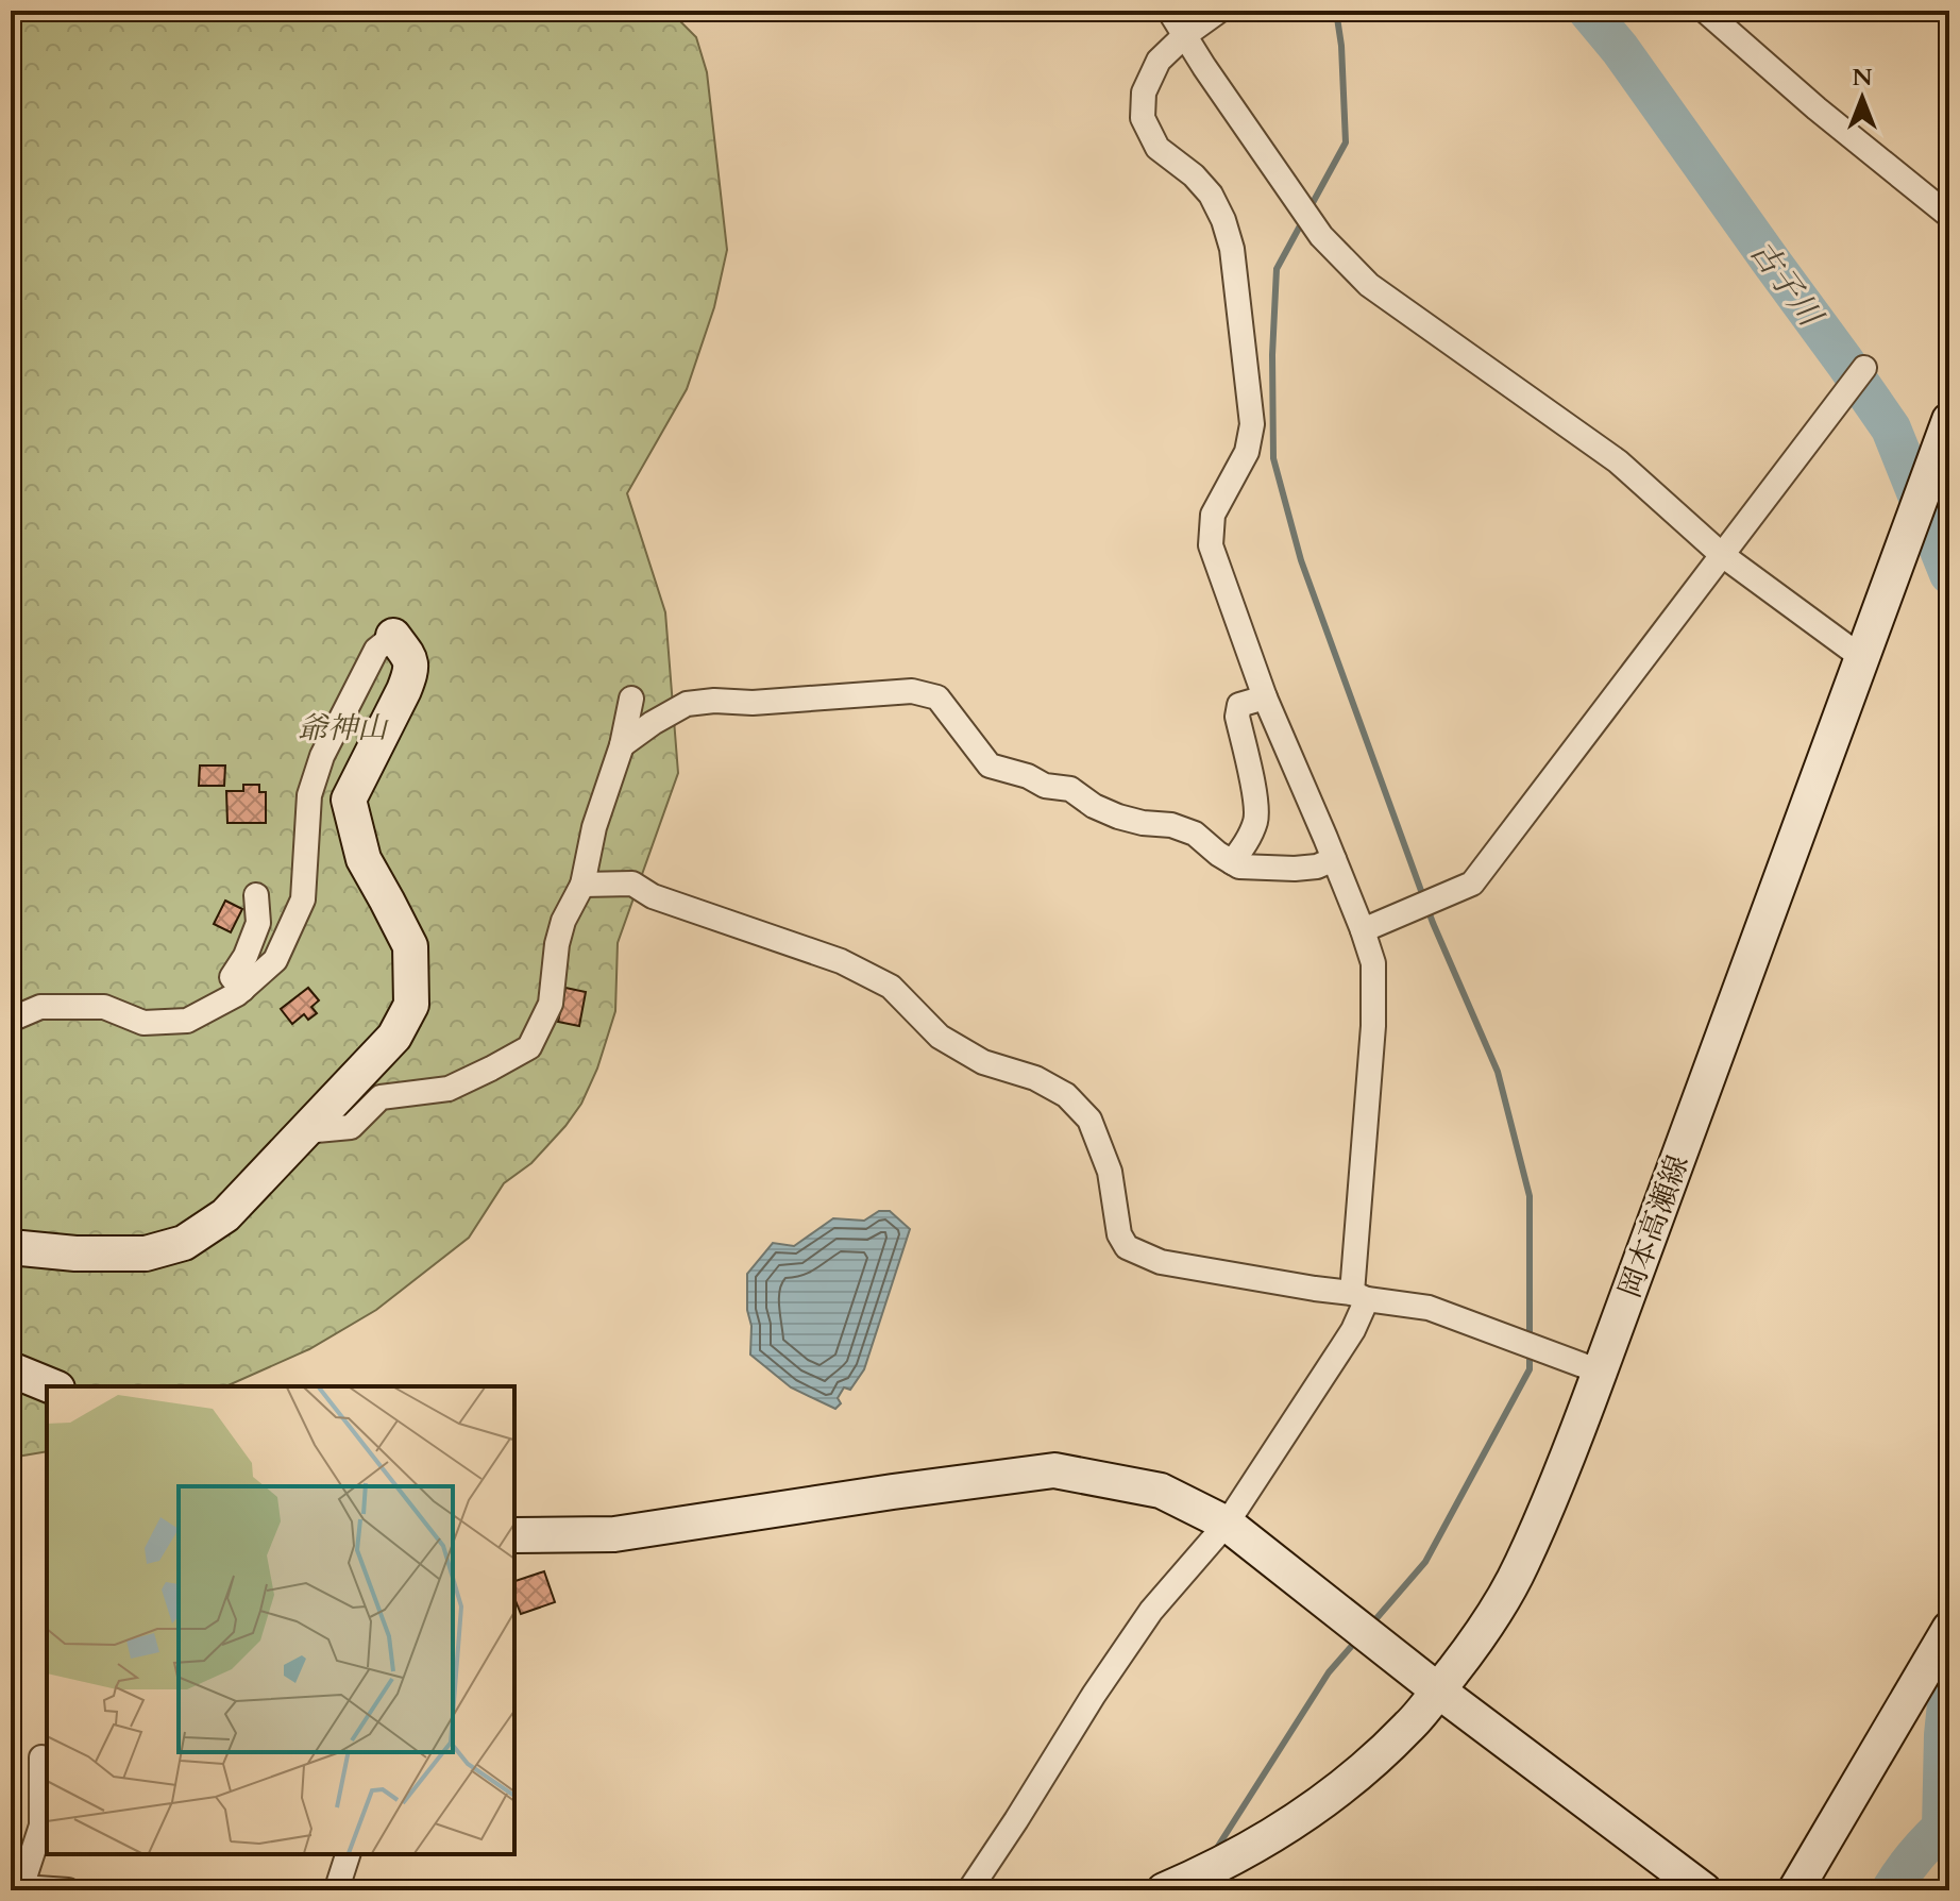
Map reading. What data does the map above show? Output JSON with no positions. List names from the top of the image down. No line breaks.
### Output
{"streets":{"street":["岡本高瀬線"]},"water":["古子川"],"parks":["爺神山"],"north":"top"}
